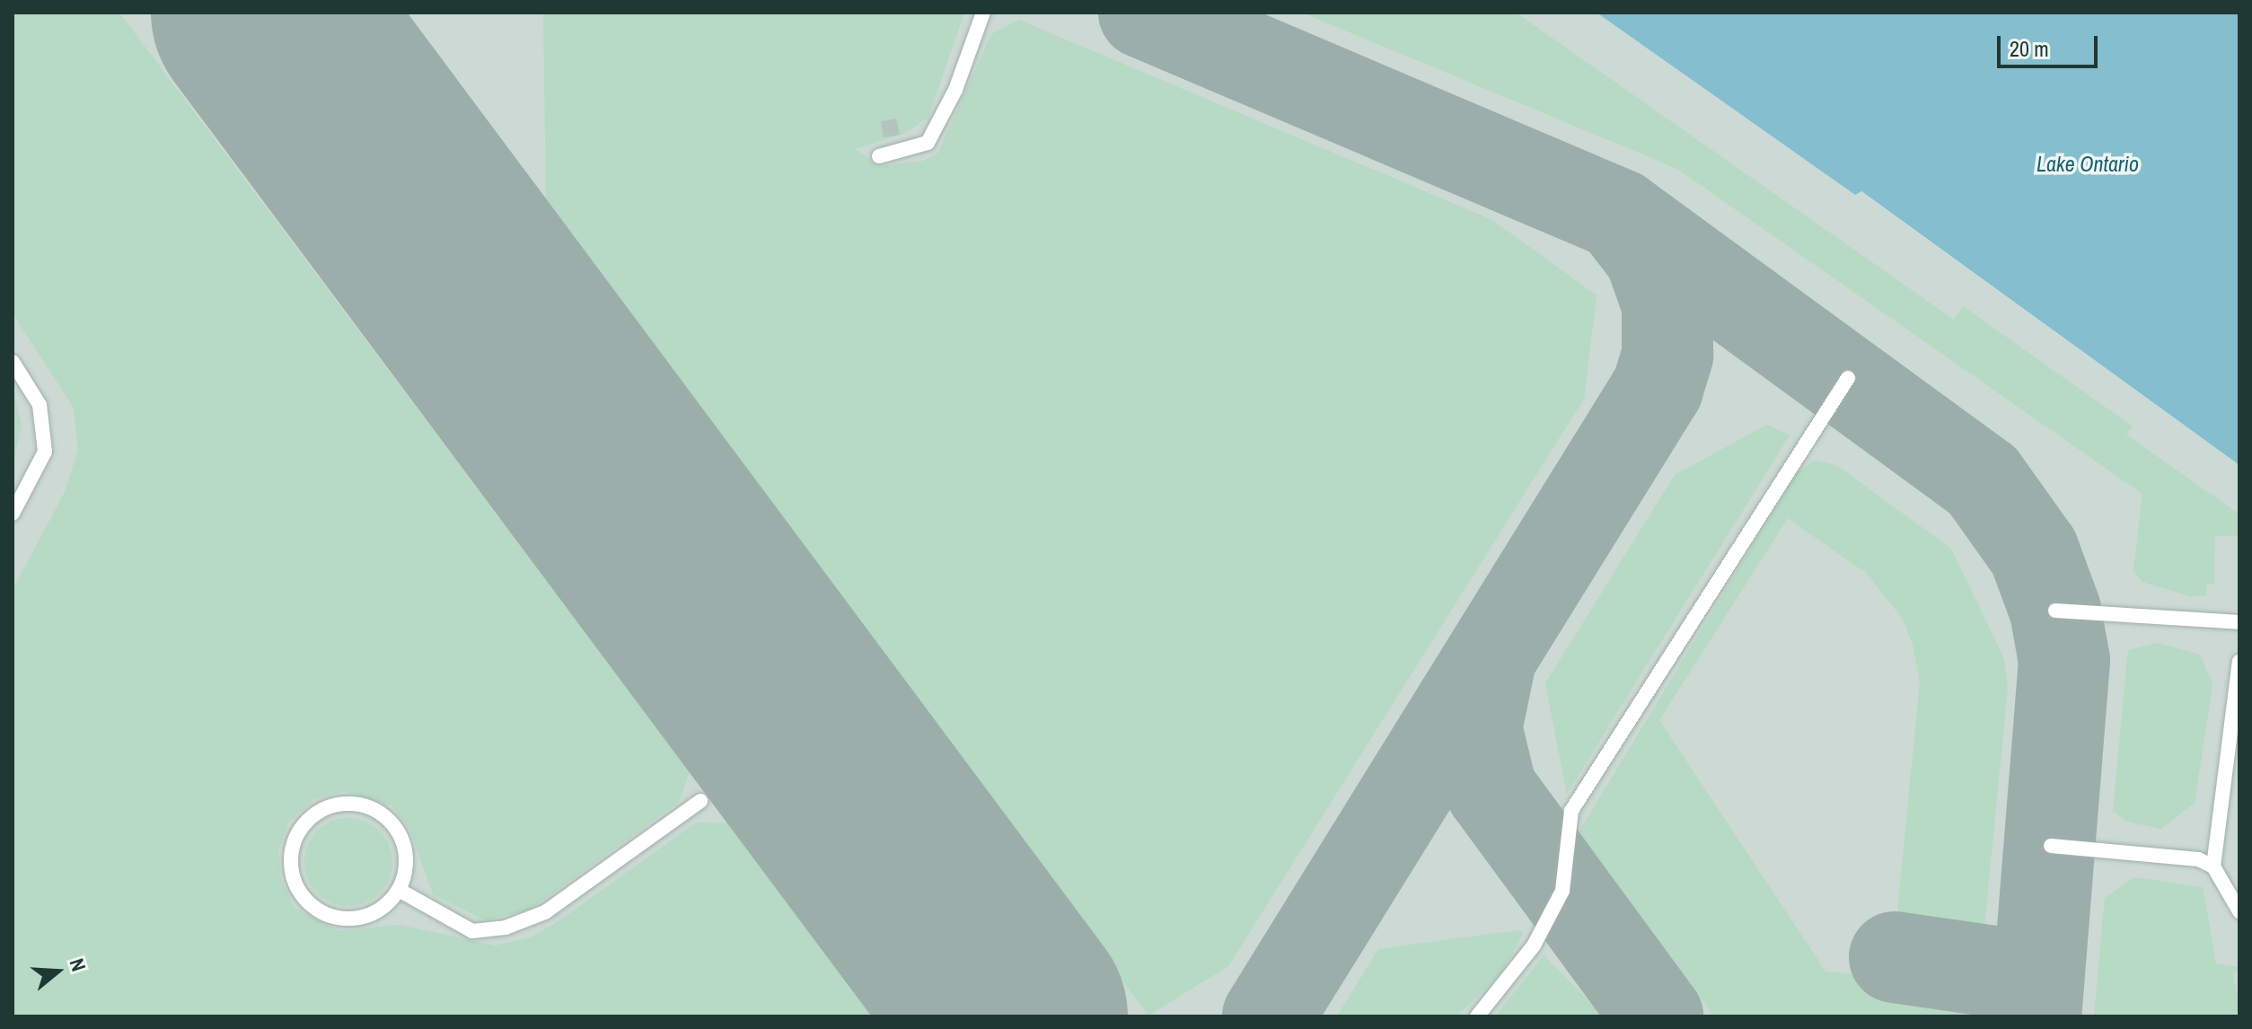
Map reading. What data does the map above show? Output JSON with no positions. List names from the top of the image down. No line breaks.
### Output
{"water":["Lake Ontario"],"scale_bar":"20 m","north":"right"}
